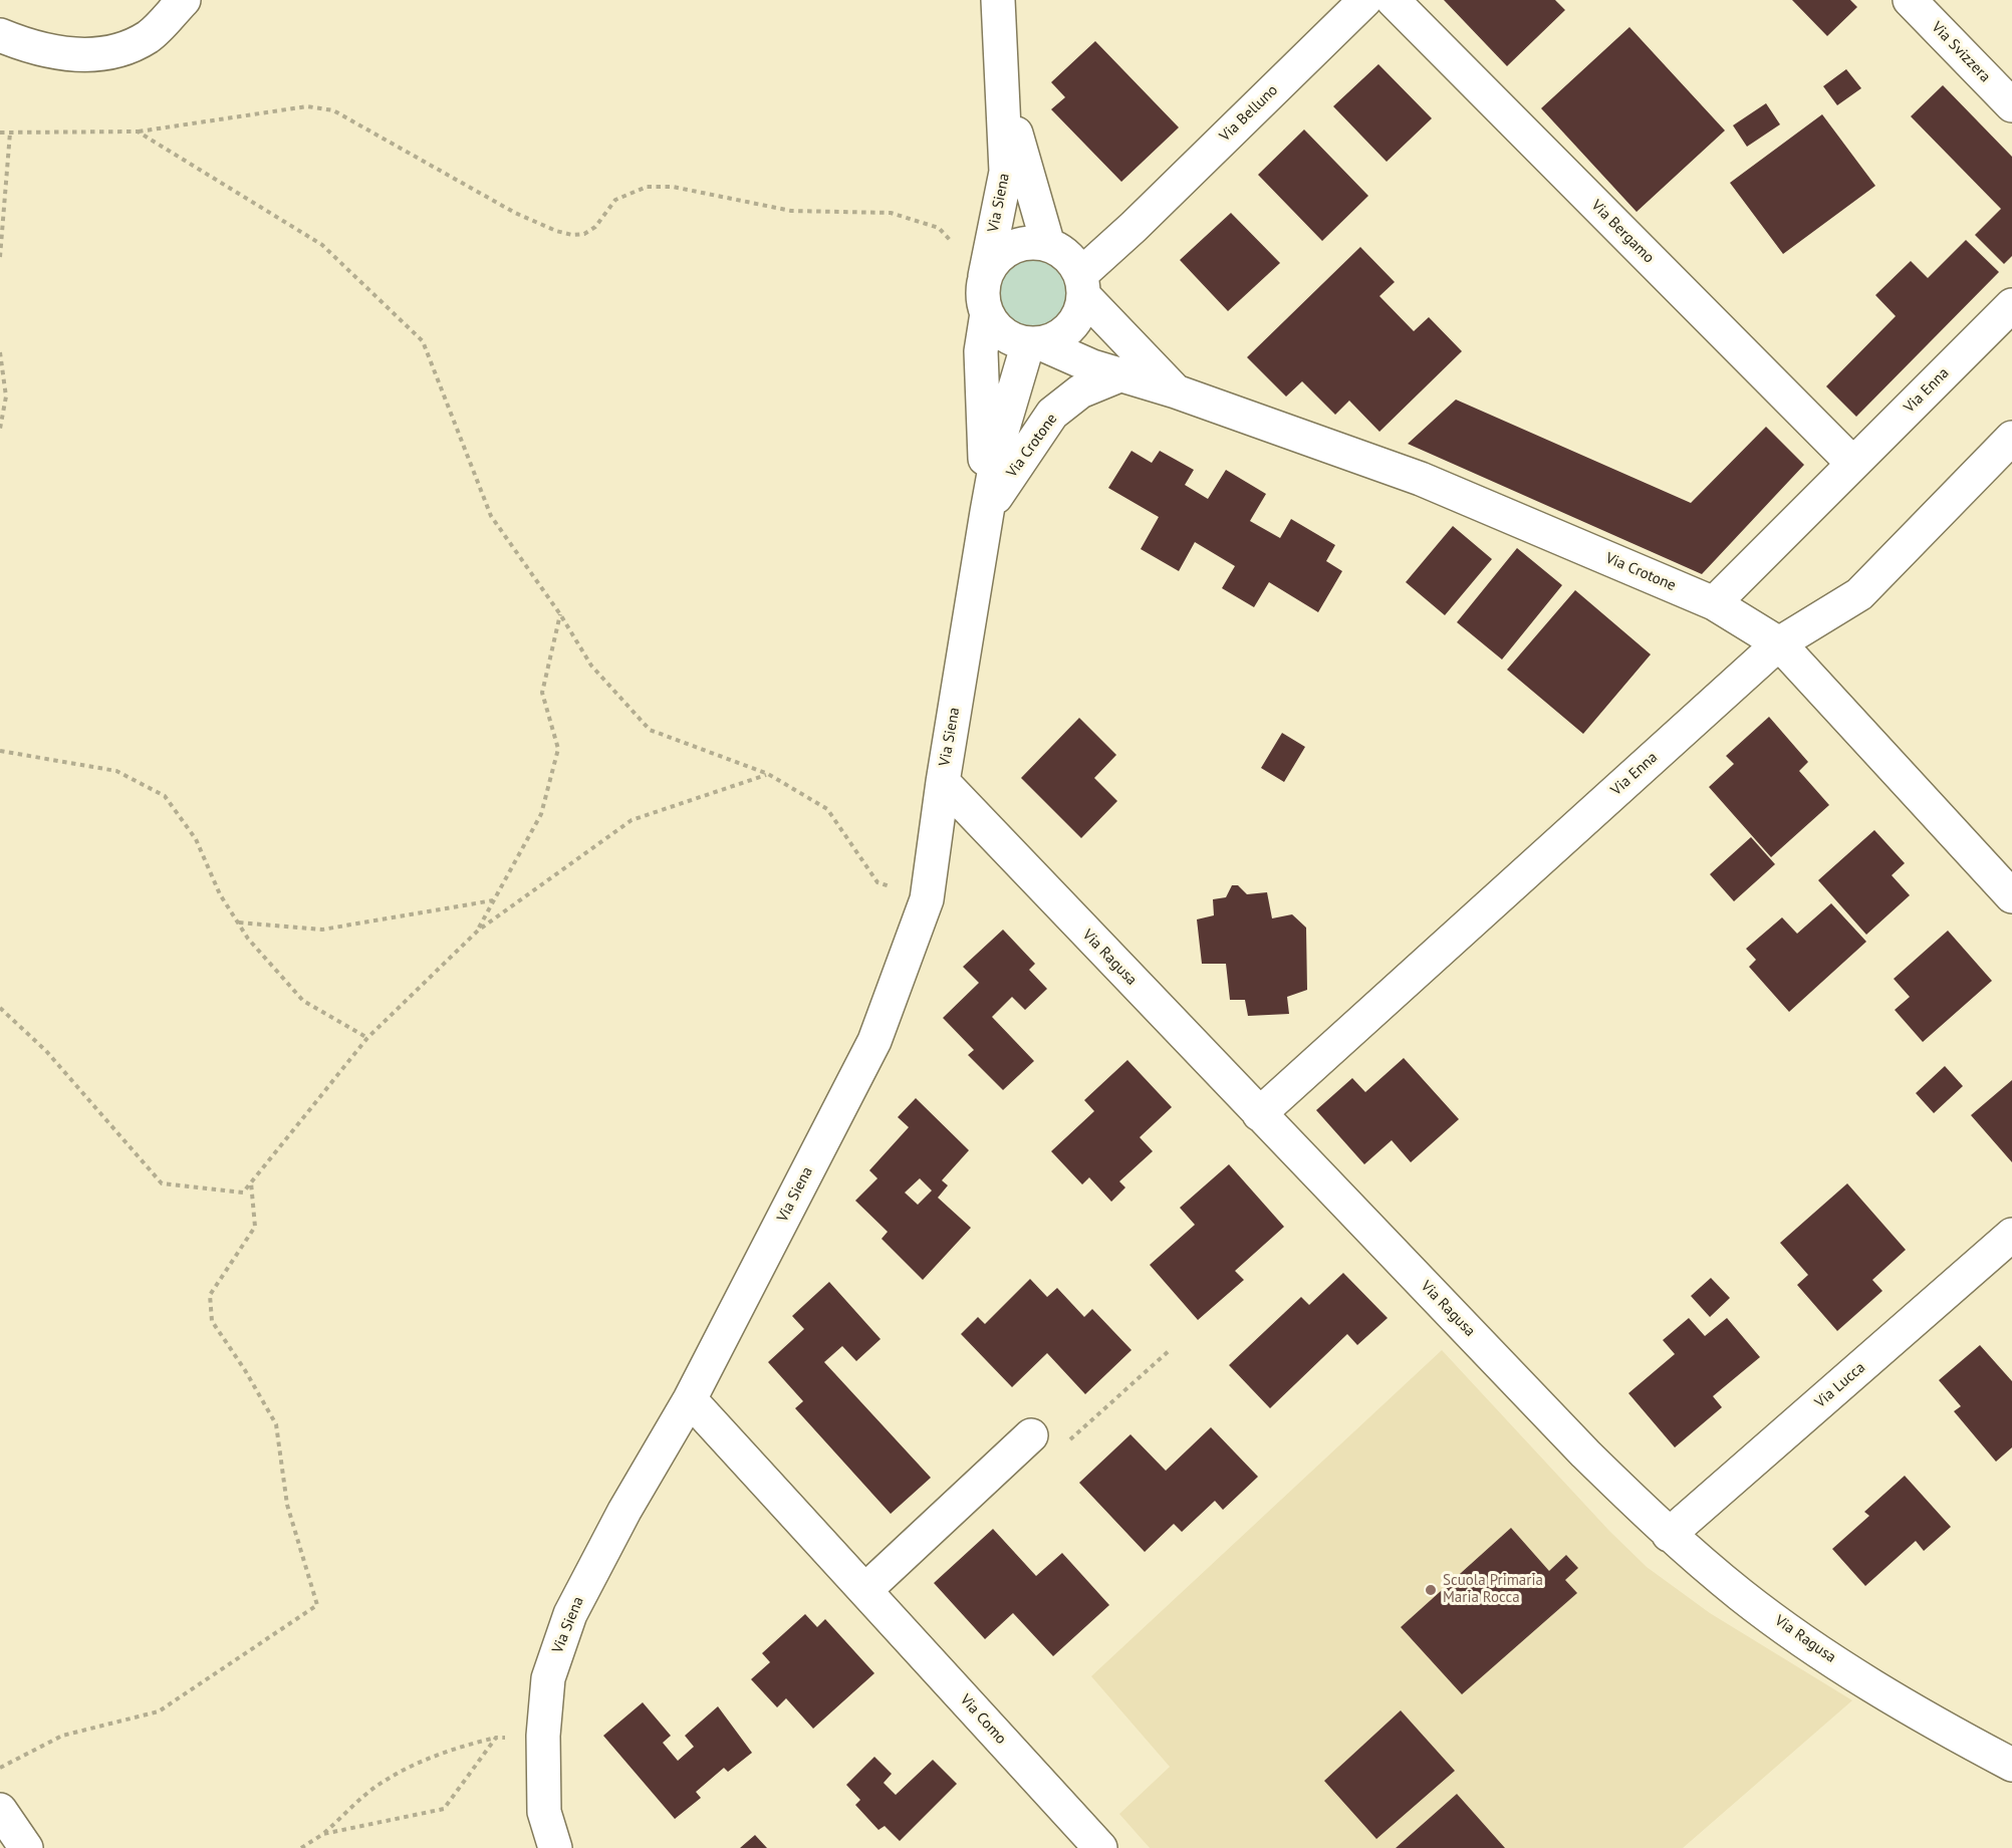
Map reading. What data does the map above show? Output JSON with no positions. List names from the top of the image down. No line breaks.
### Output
{"streets":{"street":["Via Svizzera","Via Belluno","Via Siena","Via Bergamo","Via Enna","Via Crotone","Via Ragusa","Via Lucca","Via Como"]},"crossings":[["Via Belluno","Via Siena"],["Via Belluno","Via Crotone"],["Via Siena","Via Crotone"],["Via Siena","Via Ragusa"],["Via Siena","Via Como"],["Via Bergamo","Via Enna"],["Via Enna","Via Crotone"],["Via Enna","Via Ragusa"],["Via Ragusa","Via Lucca"]],"places":["Scuola Primaria Maria Rocca"]}
